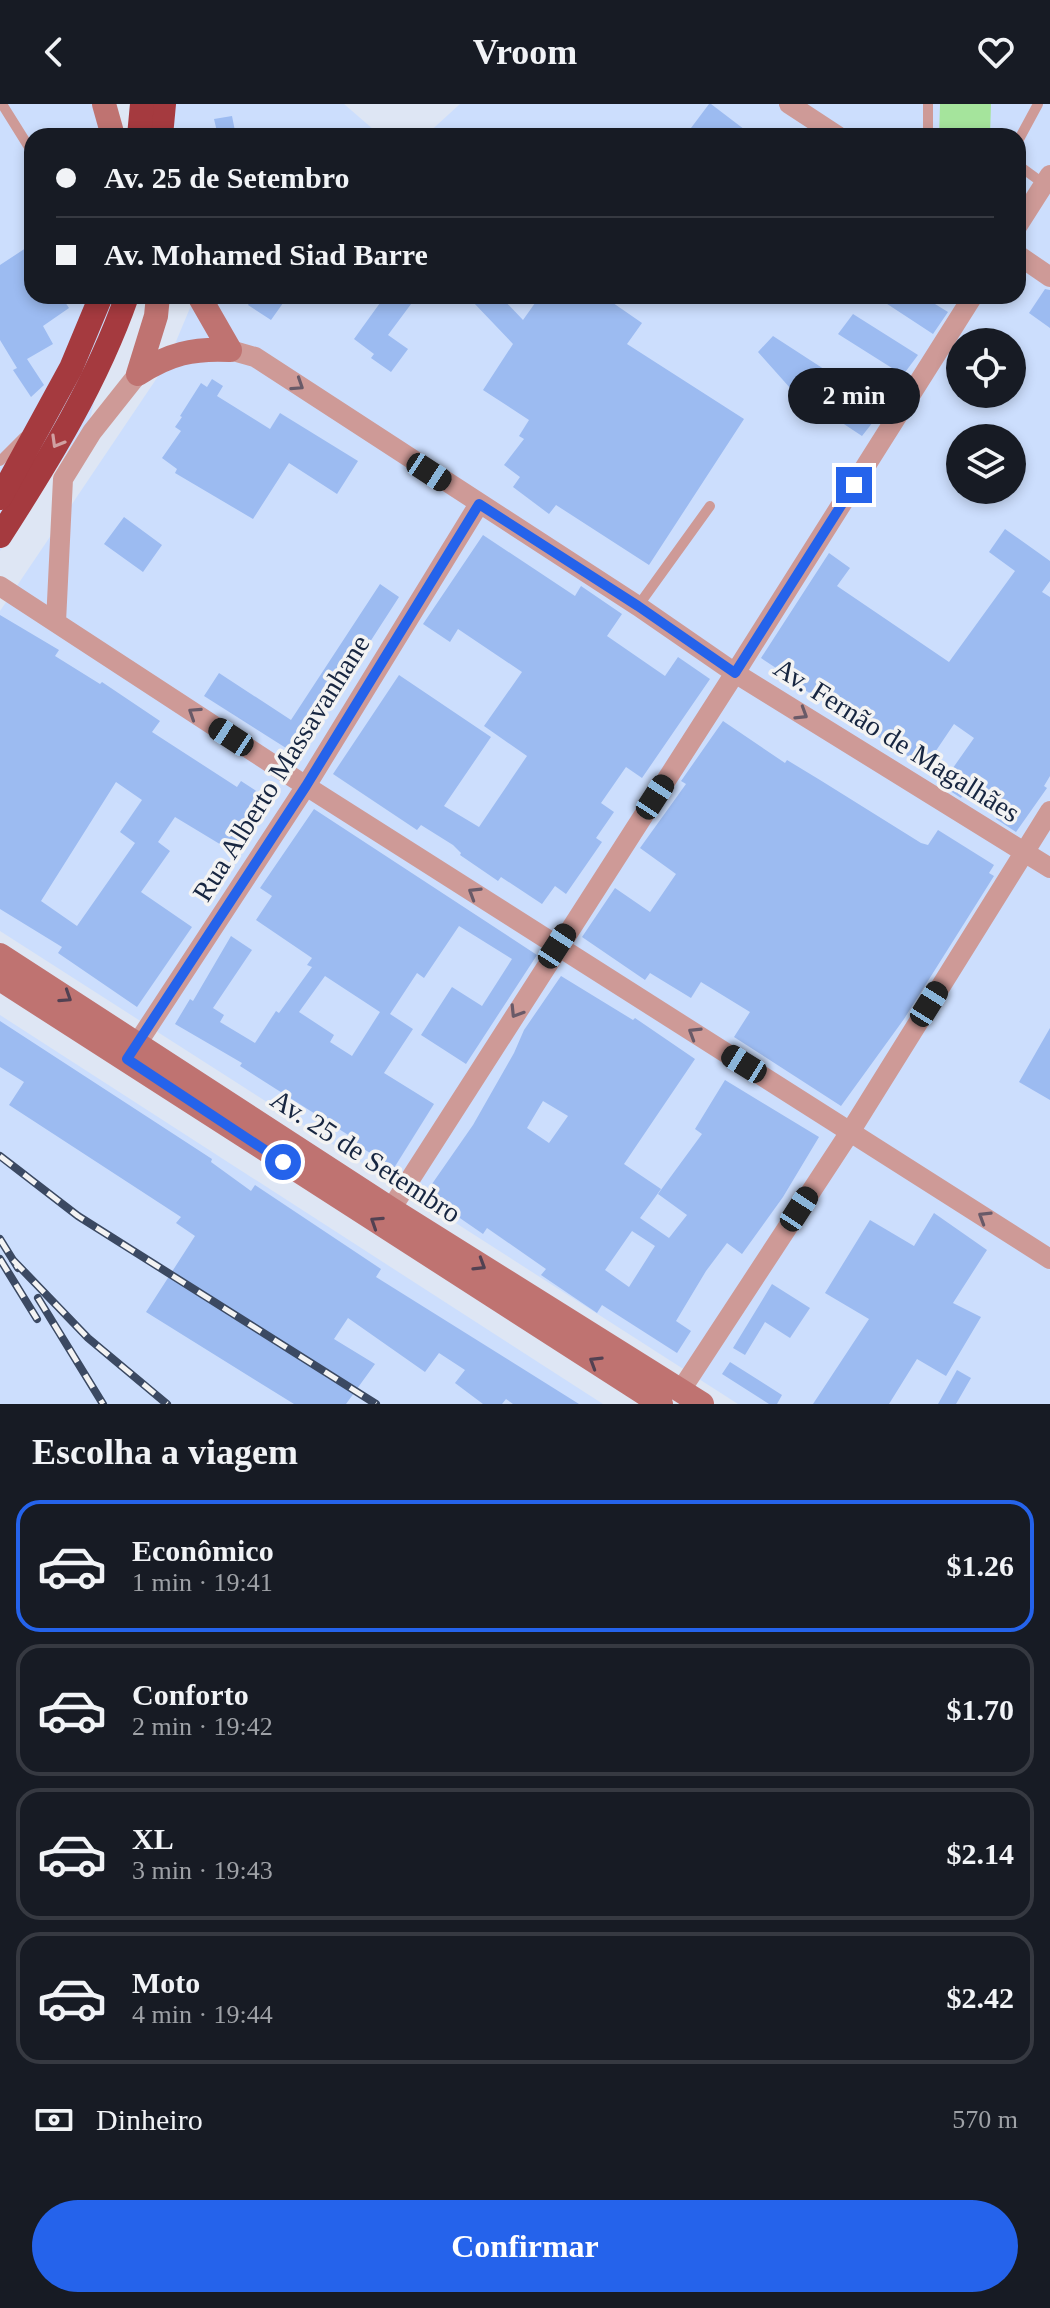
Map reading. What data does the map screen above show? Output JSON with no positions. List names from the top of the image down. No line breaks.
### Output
{"streets":{"main road":["Av. 25 de Setembro"],"street":["Av. Fernão de Magalhães","Rua Alberto Massavanhane"]},"crossings":[["Av. Fernão de Magalhães","Rua Alberto Massavanhane"],["Rua Alberto Massavanhane","Av. 25 de Setembro"]],"one_way":["Av. Fernão de Magalhães"],"page":{"header":"Vroom","banner":["Av. 25 de Setembro","Av. Mohamed Siad Barre"],"bubble":"2 min","heading":"Escolha a viagem","list":[{"name":"Econômico","note":"1 min · 19:41","value":"$1.26"},{"name":"Conforto","note":"2 min · 19:42","value":"$1.70"},{"name":"XL","note":"3 min · 19:43","value":"$2.14"},{"name":"Moto","note":"4 min · 19:44","value":"$2.42"}],"pay":["Dinheiro","570 m"],"buttons":"Confirmar"}}
